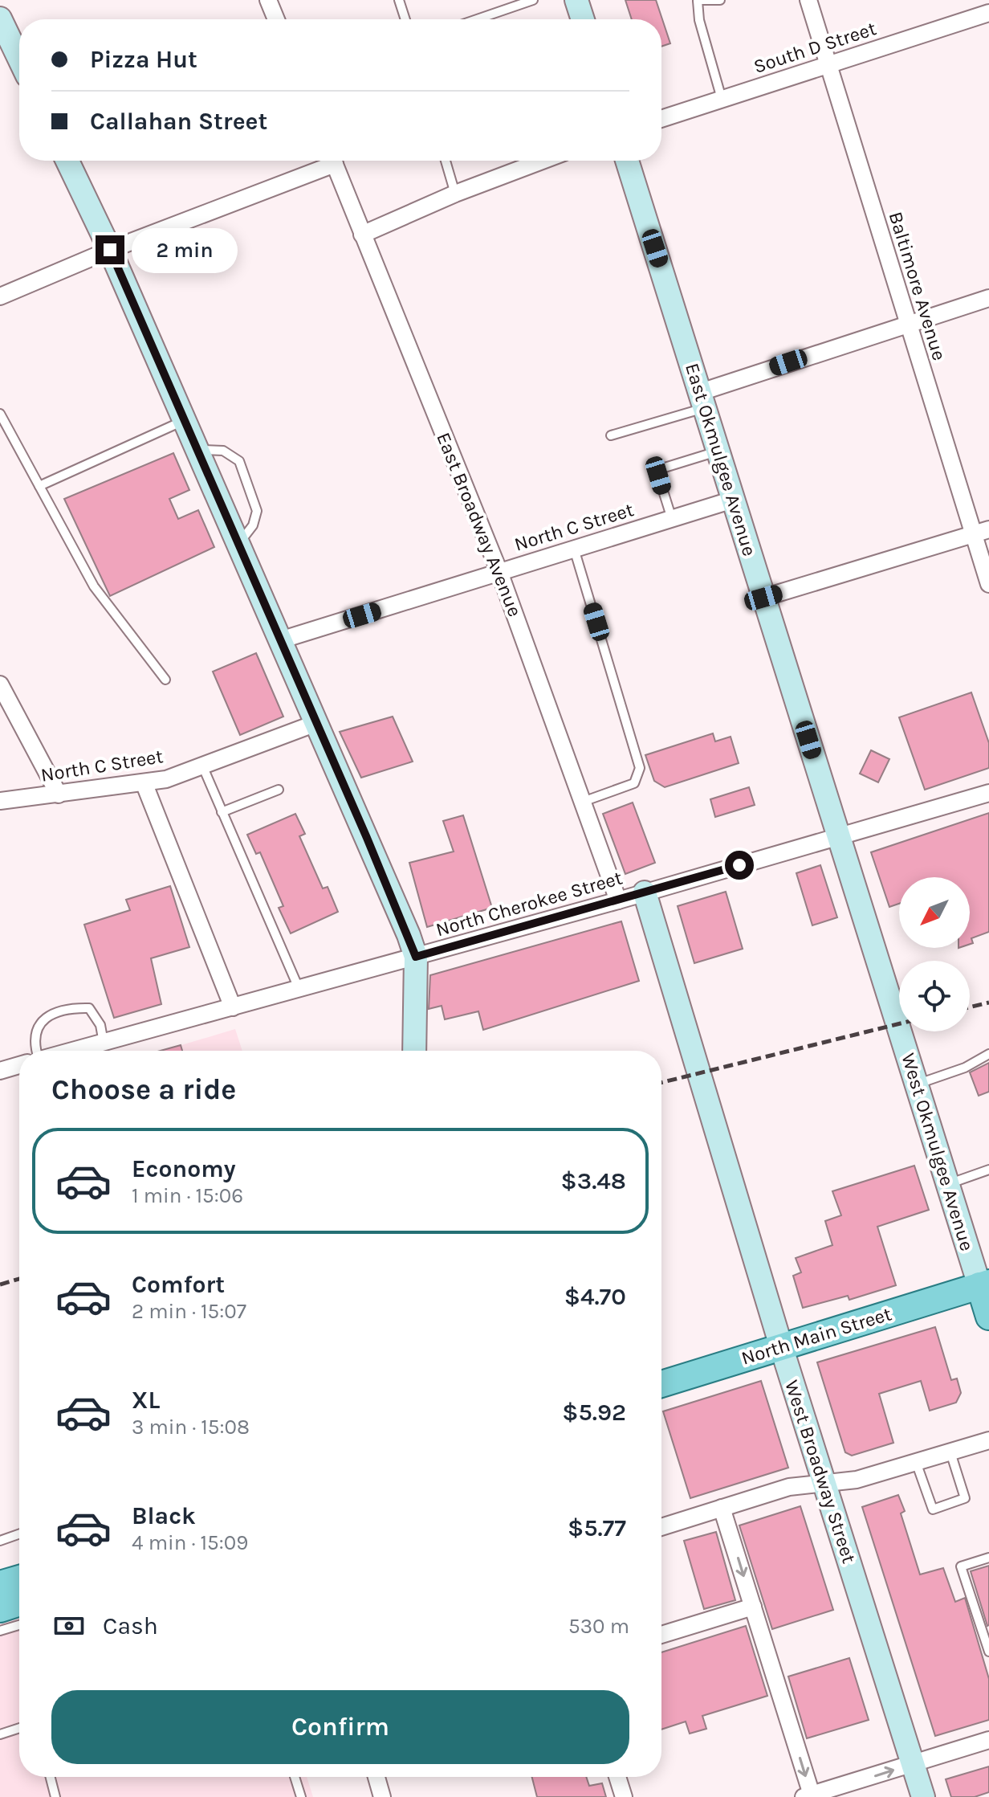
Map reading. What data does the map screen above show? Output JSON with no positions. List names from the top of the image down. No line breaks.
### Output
{"streets":{"main road":["West Okmulgee Avenue","North Main Street"],"street":["South D Street","Baltimore Avenue","East Okmulgee Avenue","East Broadway Avenue","North C Street","North Cherokee Street","West Broadway Street"]},"crossings":[["South D Street","Baltimore Avenue"],["East Okmulgee Avenue","North C Street"],["East Okmulgee Avenue","North Cherokee Street"],["East Okmulgee Avenue","West Okmulgee Avenue"],["East Broadway Avenue","North C Street"],["East Broadway Avenue","North Cherokee Street"],["North Cherokee Street","West Broadway Street"],["West Okmulgee Avenue","North Main Street"],["North Main Street","West Broadway Street"]],"north":"bottom left","page":{"banner":["Pizza Hut","Callahan Street"],"bubble":"2 min","heading":"Choose a ride","list":[{"name":"Economy","note":"1 min · 15:06","value":"$3.48"},{"name":"Comfort","note":"2 min · 15:07","value":"$4.70"},{"name":"XL","note":"3 min · 15:08","value":"$5.92"},{"name":"Black","note":"4 min · 15:09","value":"$5.77"}],"pay":["Cash","530 m"],"buttons":"Confirm"}}
